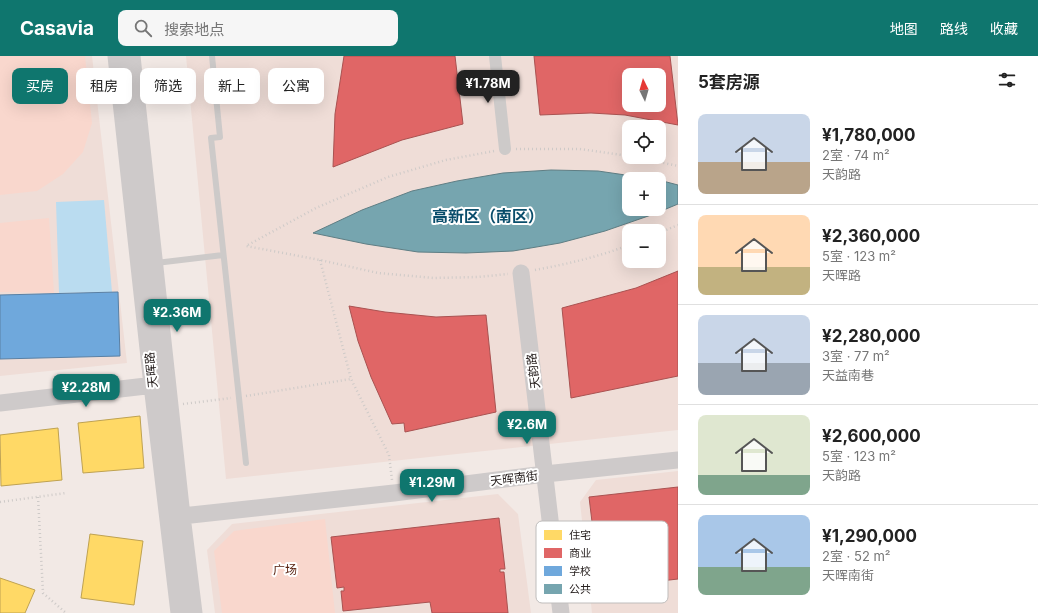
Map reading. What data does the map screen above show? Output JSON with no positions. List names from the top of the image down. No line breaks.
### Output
{"streets":{"street":["天晖路","天韵路","天晖南街"]},"crossings":[["天晖路","天晖南街"],["天韵路","天晖南街"]],"districts":["高新区（南区）"],"parks":["广场"],"legend":["住宅","商业","学校","公共"],"north":"top","page":{"header":"Casavia","search":"搜索地点","nav":["地图","路线","收藏"],"heading":"5套房源","map_buttons":["+","−"],"chip":["买房","租房","筛选","新上","公寓"],"price":["¥1.78M","¥2.36M","¥2.28M","¥2.6M","¥1.29M"],"list":[{"name":"¥1,780,000","note":"2室 · 74 m² · 天韵路"},{"name":"¥2,360,000","note":"5室 · 123 m² · 天晖路"},{"name":"¥2,280,000","note":"3室 · 77 m² · 天益南巷"},{"name":"¥2,600,000","note":"5室 · 123 m² · 天韵路"},{"name":"¥1,290,000","note":"2室 · 52 m² · 天晖南街"}]}}
